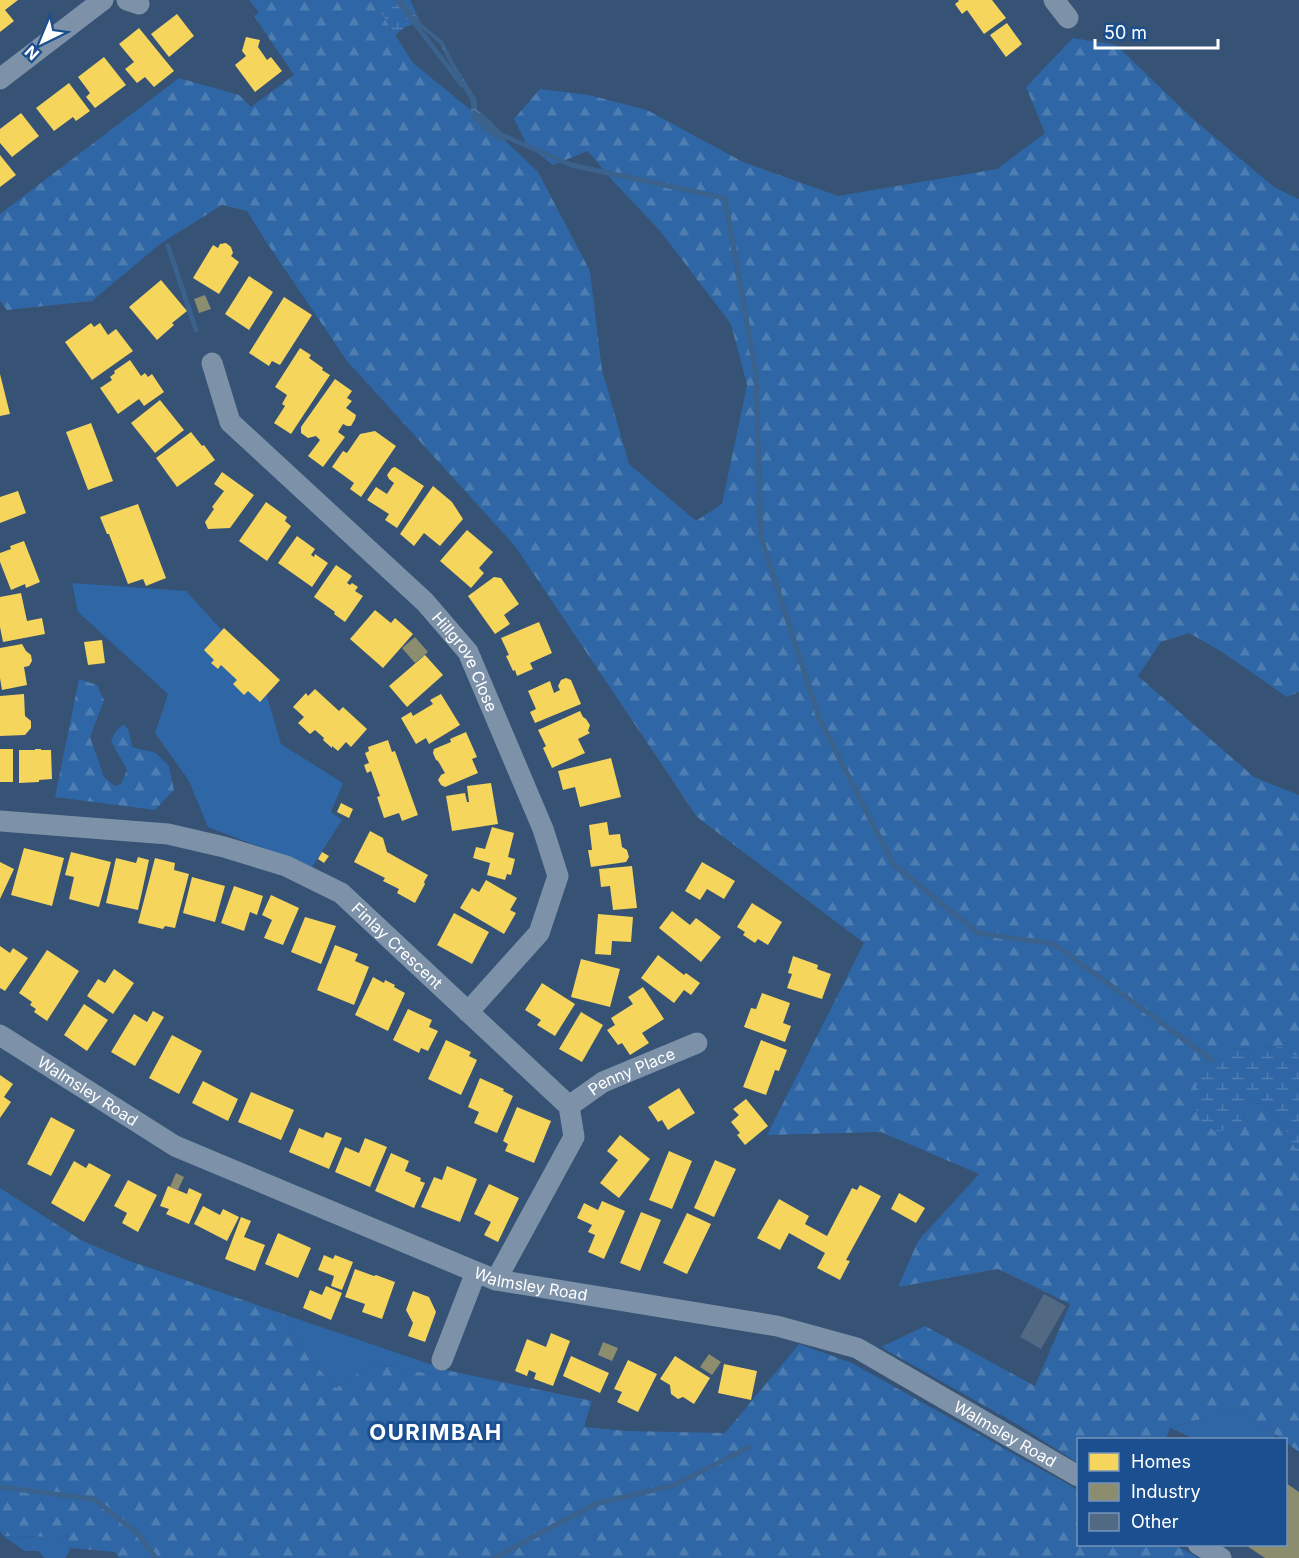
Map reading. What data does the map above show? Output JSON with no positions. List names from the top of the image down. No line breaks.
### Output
{"streets":{"street":["Hillgrove Close","Finlay Crescent","Penny Place","Walmsley Road"]},"crossings":[["Hillgrove Close","Finlay Crescent"],["Finlay Crescent","Penny Place"]],"districts":["OURIMBAH"],"legend":["Homes","Industry","Other"],"scale_bar":"50 m","north":"bottom left"}
